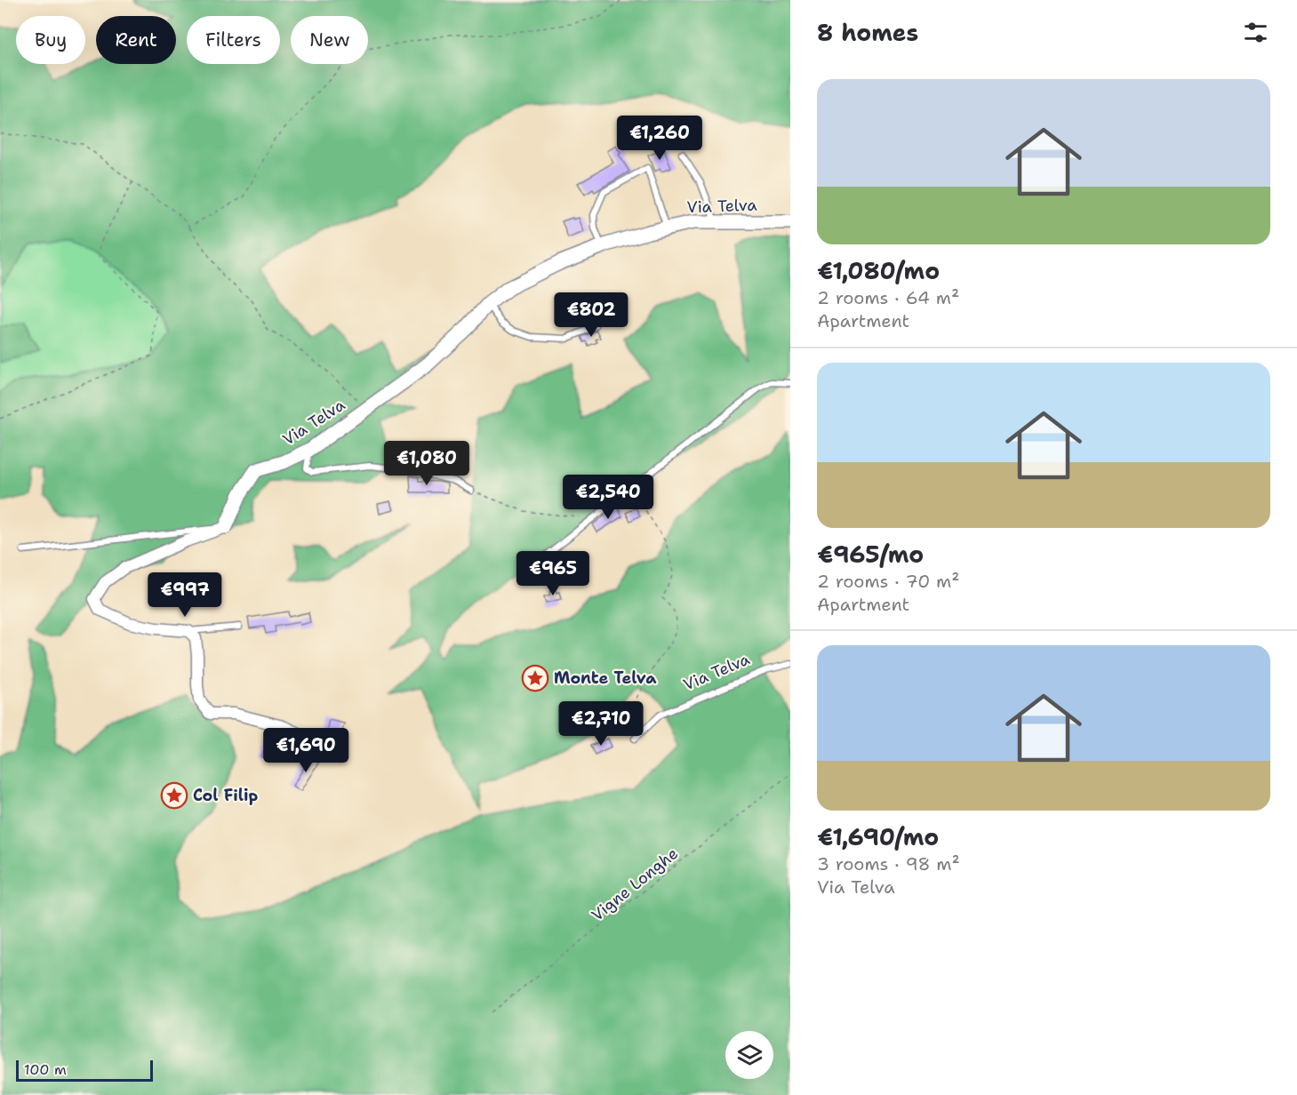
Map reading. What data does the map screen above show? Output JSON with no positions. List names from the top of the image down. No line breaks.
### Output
{"streets":{"street":["Via Telva"],"path":["Vigne Longhe"]},"places":{"place":["Monte Telva","Col Filip"]},"scale_bar":"100 m","page":{"heading":"8 homes","chip":["Buy","Rent","Filters","New"],"list":[{"name":"€1,080/mo","note":"2 rooms · 64 m² · Apartment"},{"name":"€965/mo","note":"2 rooms · 70 m² · Apartment"},{"name":"€1,690/mo","note":"3 rooms · 98 m² · Via Telva"}],"price":["€1,260","€802","€1,080","€2,540","€965","€997","€2,710","€1,690"],"scale":"100 m"}}
